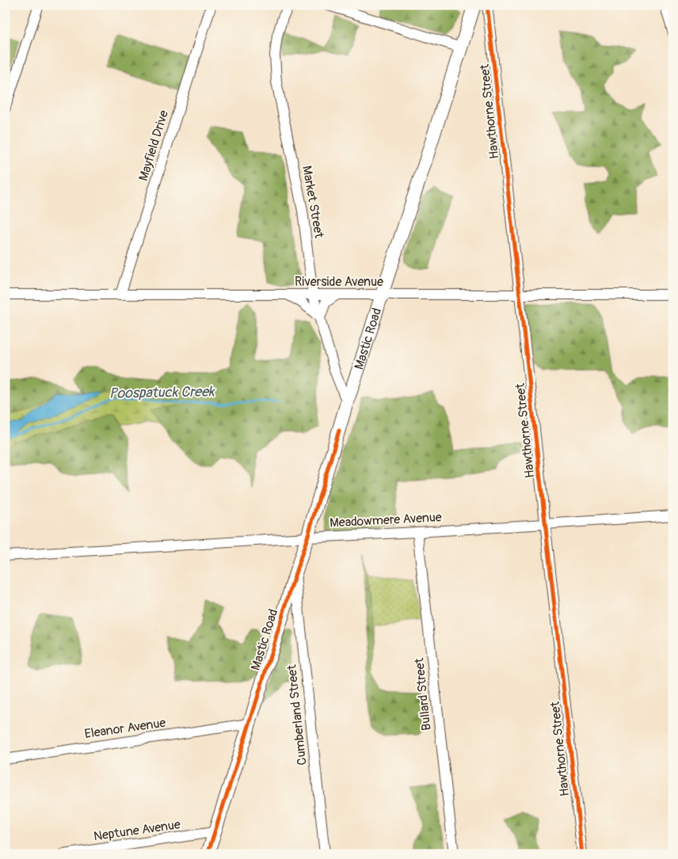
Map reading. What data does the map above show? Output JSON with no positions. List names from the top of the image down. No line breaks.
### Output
{"streets":{"main road":["Mastic Road"],"street":["Hawthorne Street","Mayfield Drive","Market Street","Riverside Avenue","Meadowmere Avenue","Bullard Street","Cumberland Street","Eleanor Avenue","Neptune Avenue"]},"crossings":[["Hawthorne Street","Riverside Avenue"],["Hawthorne Street","Meadowmere Avenue"],["Mayfield Drive","Riverside Avenue"],["Market Street","Riverside Avenue"],["Market Street","Mastic Road"],["Riverside Avenue","Mastic Road"],["Mastic Road","Meadowmere Avenue"],["Mastic Road","Cumberland Street"],["Mastic Road","Eleanor Avenue"],["Mastic Road","Neptune Avenue"],["Meadowmere Avenue","Bullard Street"]],"water":["Poospatuck Creek"]}
